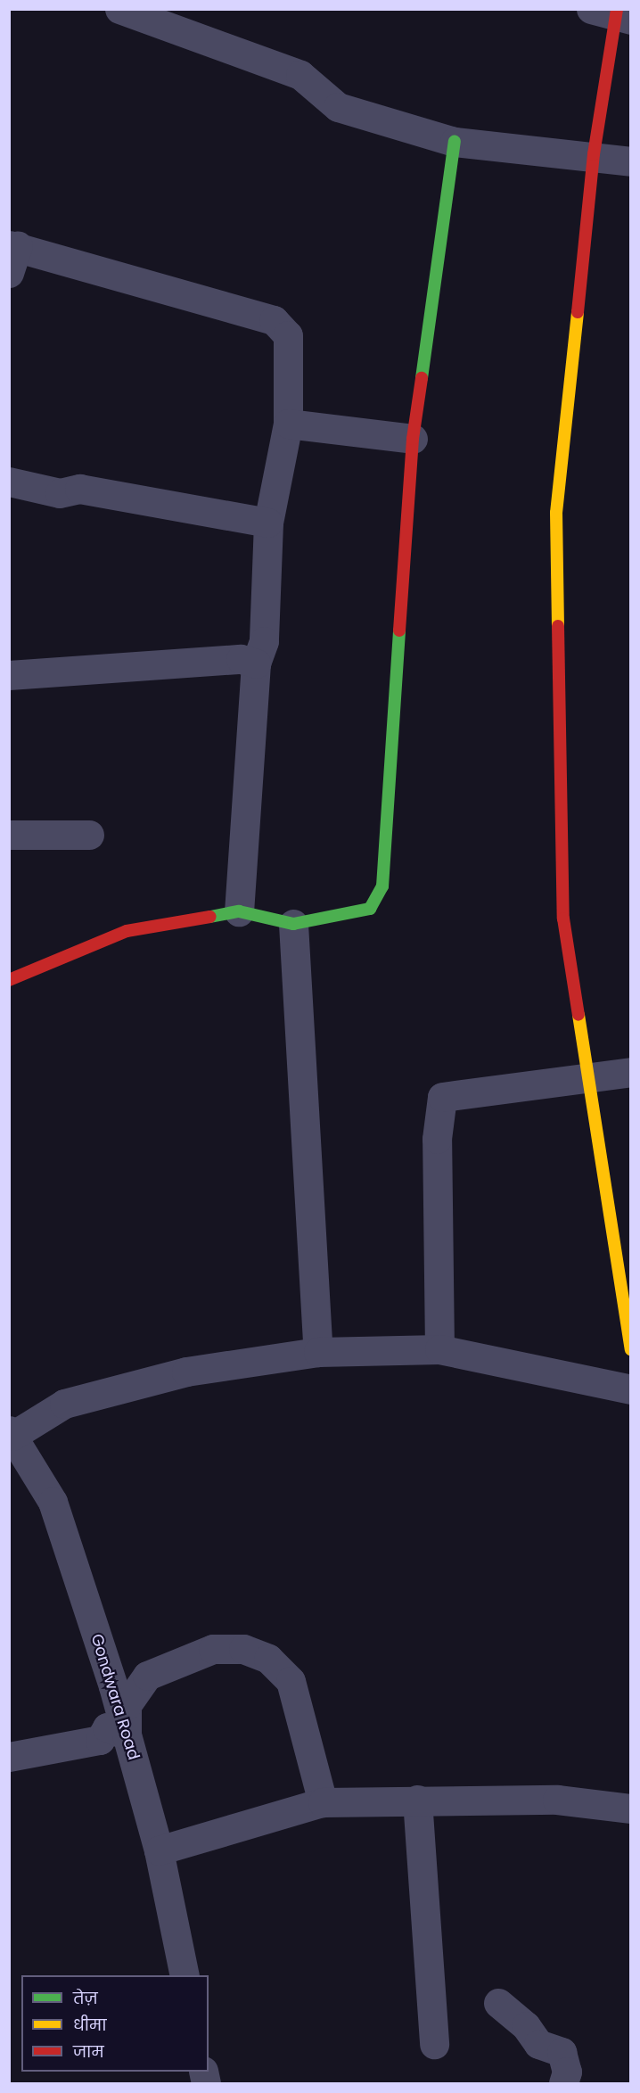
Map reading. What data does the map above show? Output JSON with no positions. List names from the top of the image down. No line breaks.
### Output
{"streets":{"street":["Gondwara Road"]},"legend":["तेज़","धीमा","जाम"]}
